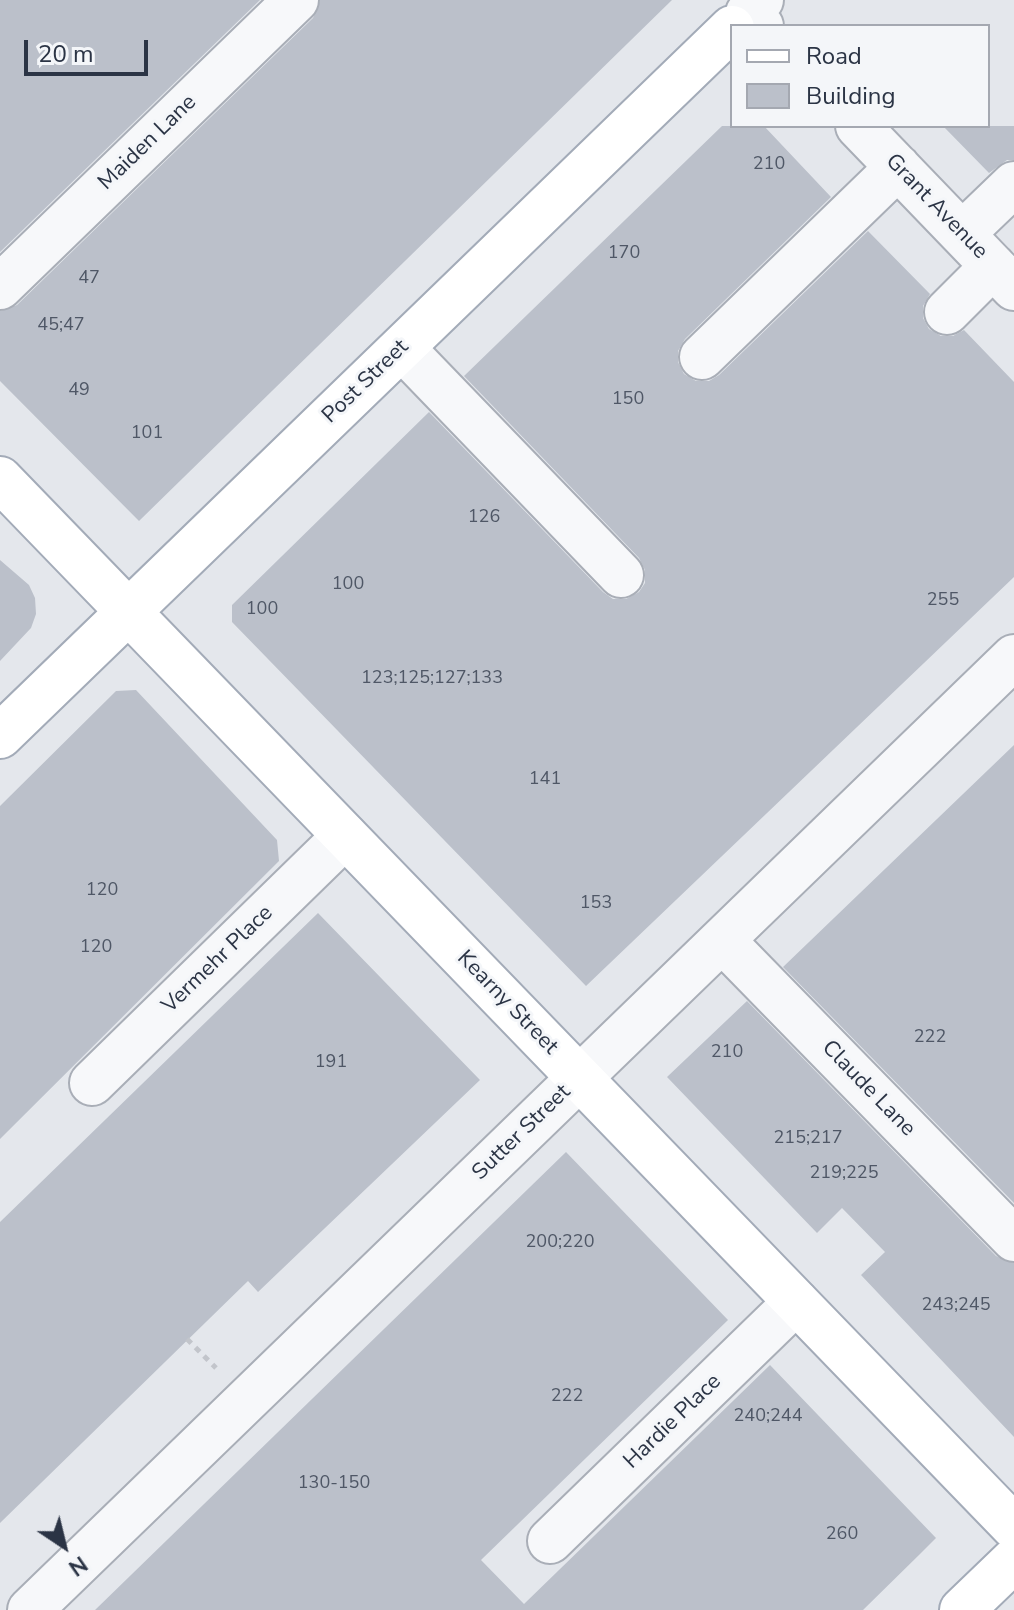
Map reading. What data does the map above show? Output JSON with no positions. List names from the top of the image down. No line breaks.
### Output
{"streets":{"main road":["Post Street","Kearny Street"],"street":["Maiden Lane","Grant Avenue","Vermehr Place","Claude Lane","Sutter Street","Hardie Place"]},"crossings":[["Post Street","Kearny Street"],["Vermehr Place","Kearny Street"],["Kearny Street","Sutter Street"],["Kearny Street","Hardie Place"],["Claude Lane","Sutter Street"]],"house_numbers":["210","170","47","45;47","49","150","101","126","100","255","100","123;125;127;133","141","120","153","120","222","210","191","215;217","219;225","200;220","243;245","222","240;244","130-150","260"],"legend":["Road","Building"],"scale_bar":"20 m","north":"bottom right"}
